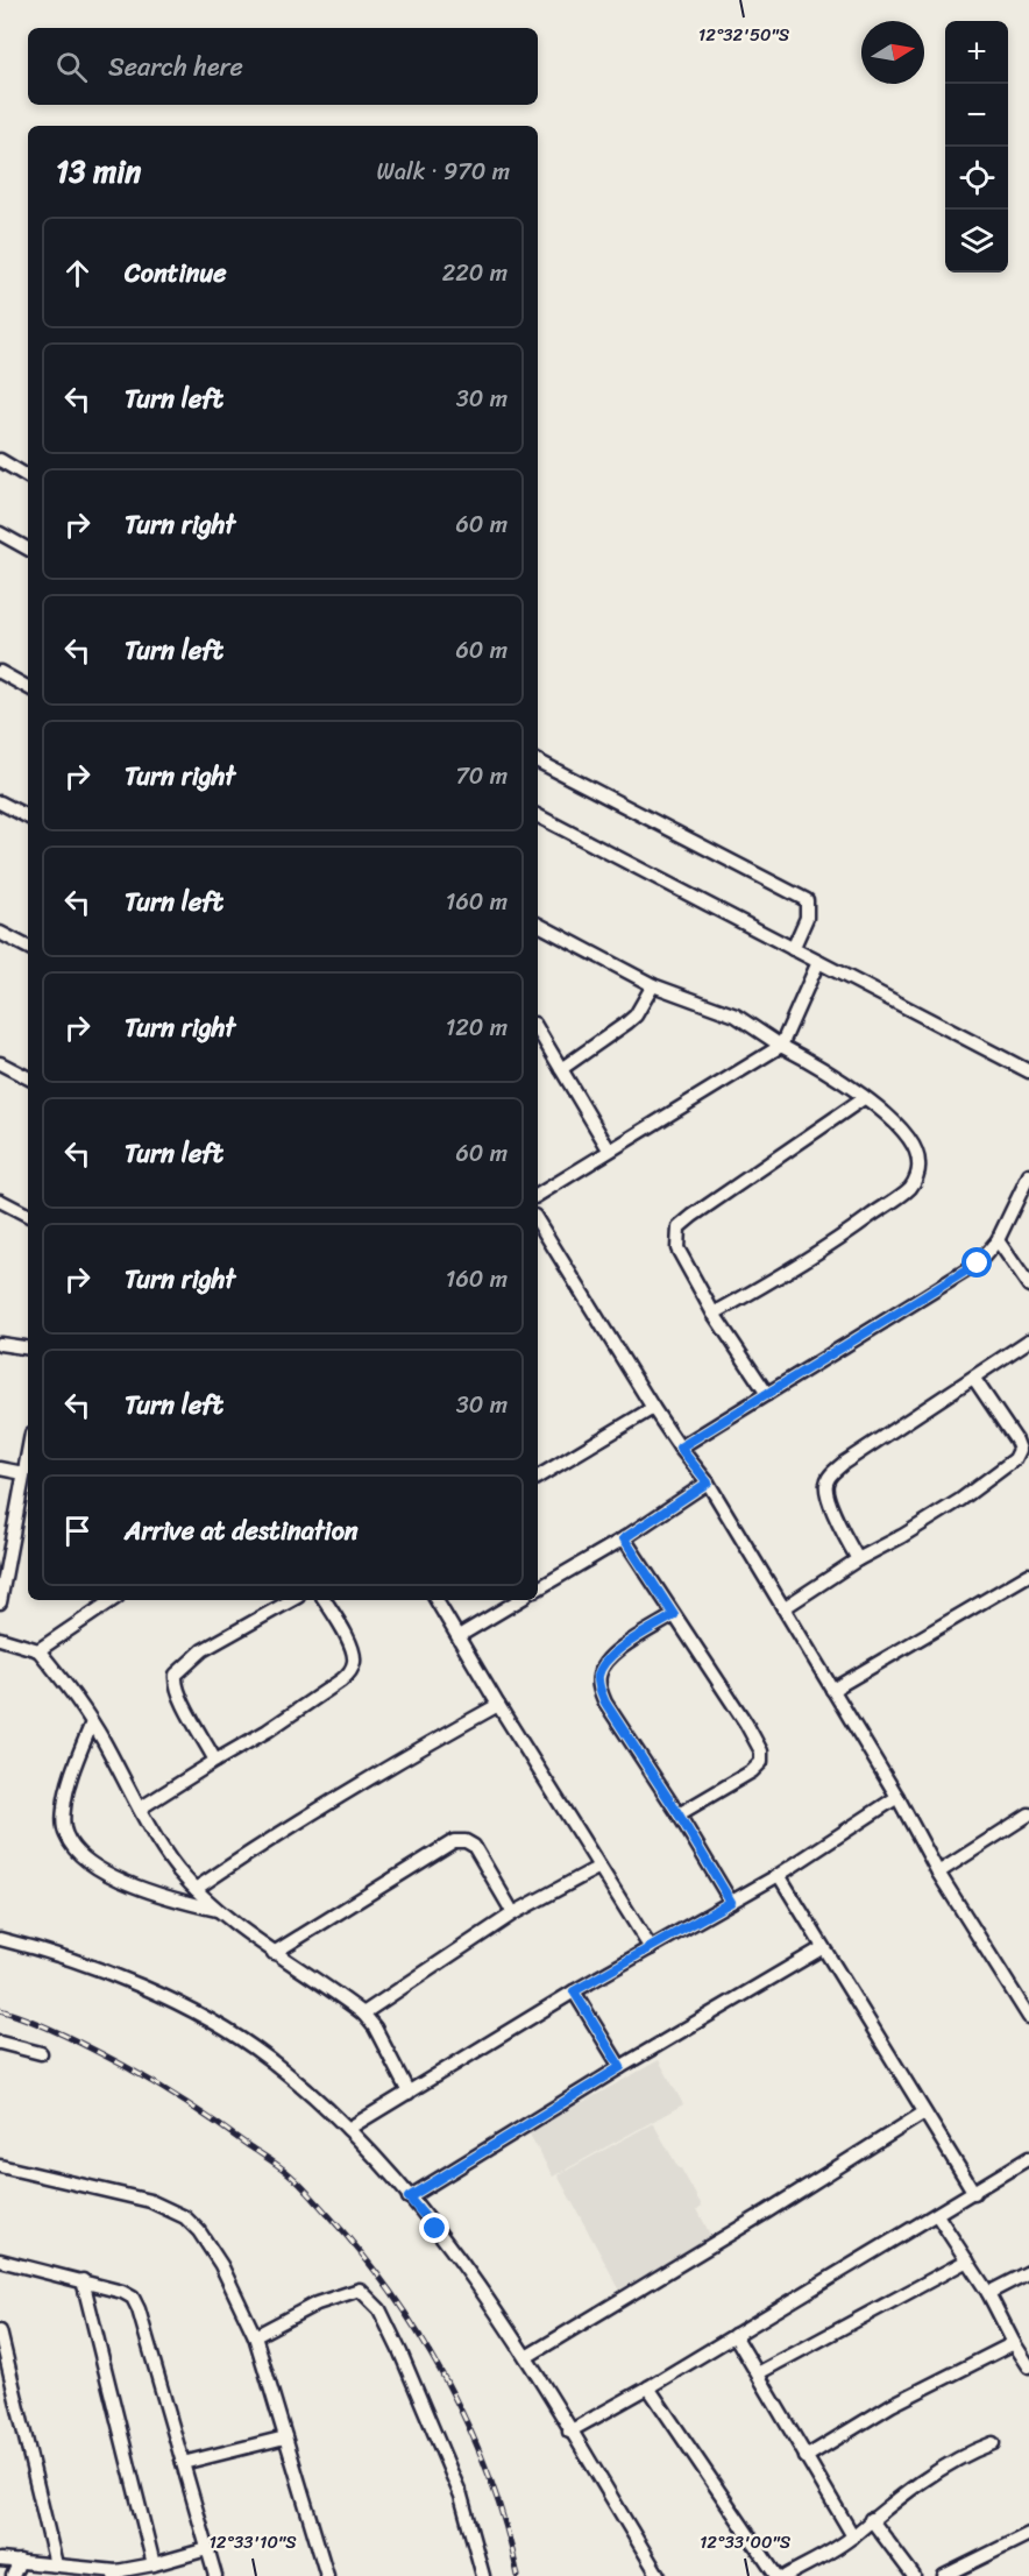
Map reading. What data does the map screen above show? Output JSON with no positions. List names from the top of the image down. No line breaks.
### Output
{"north":"right","page":{"map_buttons":["+","−"],"search":"Search here","heading":["13 min","Walk · 970 m"],"list":[["Continue","220 m"],["Turn left","30 m"],["Turn right","60 m"],["Turn left","60 m"],["Turn right","70 m"],["Turn left","160 m"],["Turn right","120 m"],["Turn left","60 m"],["Turn right","160 m"],["Turn left","30 m"],"Arrive at destination"]},"coordinates":["12°32'50\"S","12°33'10\"S","12°33'00\"S"]}
